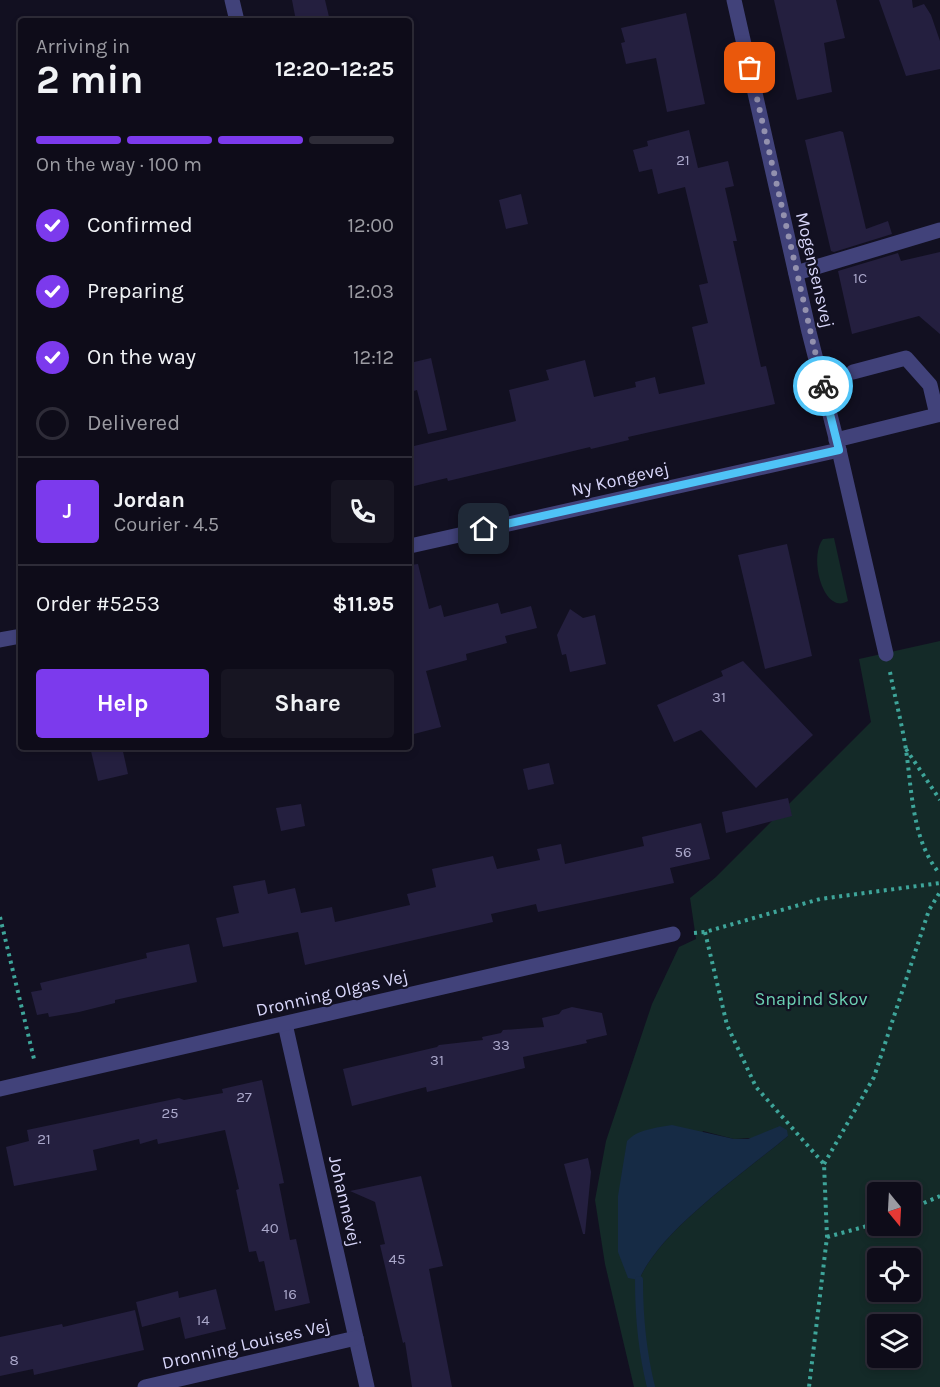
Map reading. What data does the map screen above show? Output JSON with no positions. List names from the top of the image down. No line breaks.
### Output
{"streets":{"street":["Mogensensvej","Ny Kongevej","Dronning Olgas Vej","Johannevej","Dronning Louises Vej"]},"crossings":[["Mogensensvej","Ny Kongevej"],["Dronning Olgas Vej","Johannevej"],["Johannevej","Dronning Louises Vej"]],"parks":["Snapind Skov"],"house_numbers":["21","1C","31","56","33","31","27","25","21","40","45","16","14","8"],"north":"bottom","page":{"heading":["2 min","Arriving in","12:20–12:25"],"panel":["Jordan","Courier · 4.5","Order #5253","$11.95"],"bar":"On the way · 100 m","list":[["Confirmed","12:00"],["Preparing","12:03"],["On the way","12:12"],"Delivered"],"round":"J","buttons":["Help","Share"]}}
